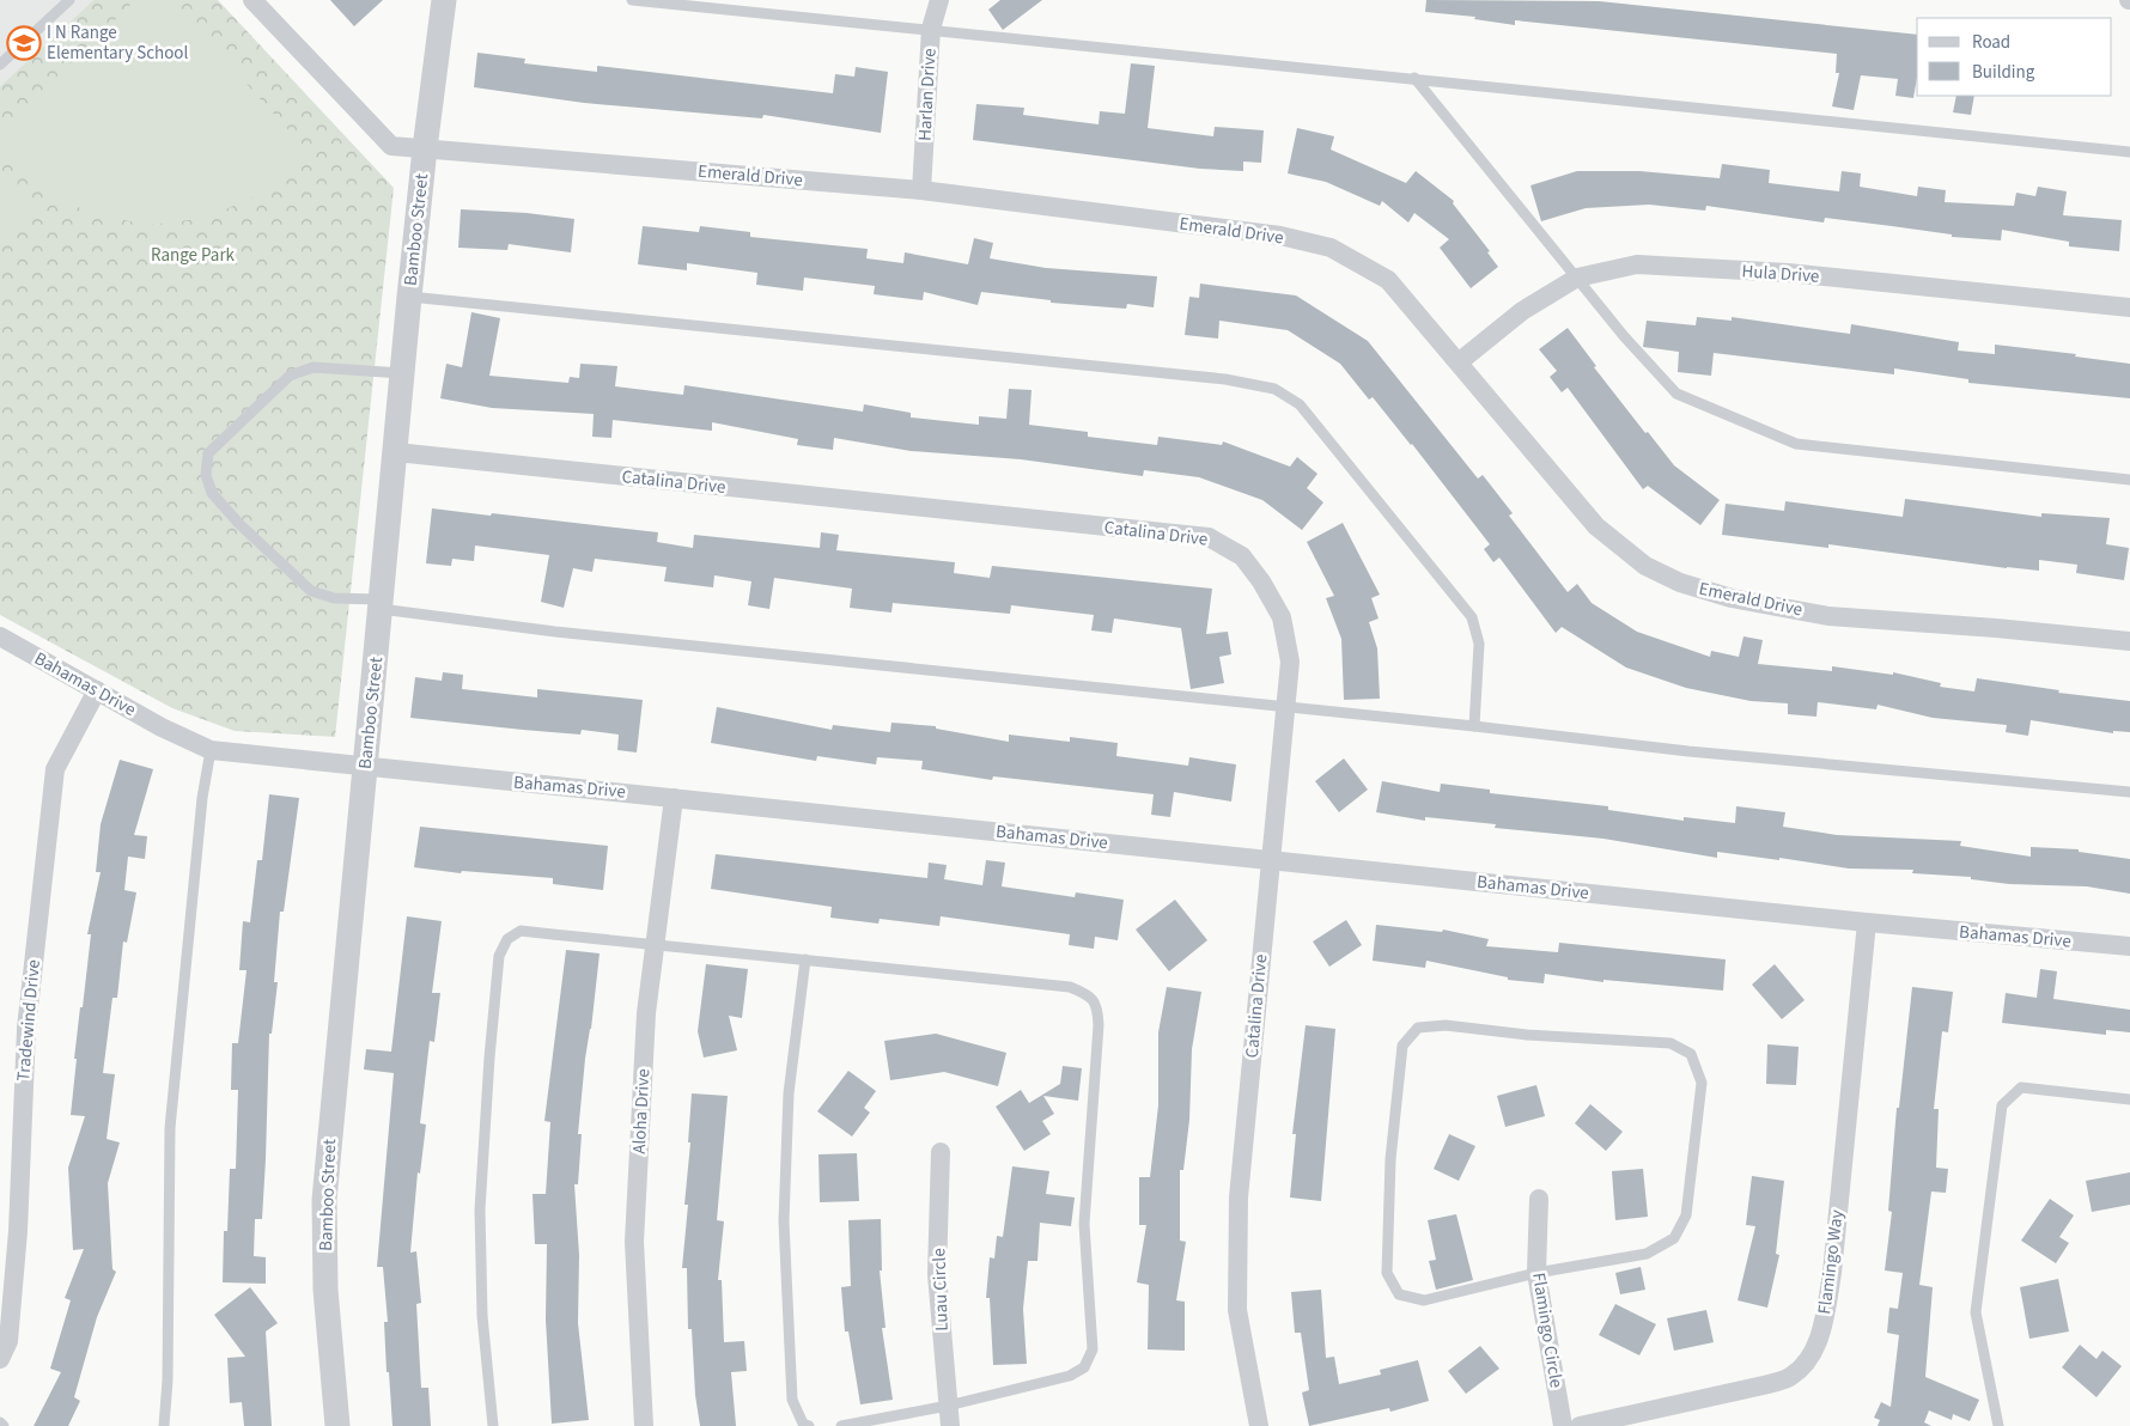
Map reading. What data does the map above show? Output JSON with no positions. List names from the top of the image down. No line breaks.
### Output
{"streets":{"street":["Harlan Drive","Emerald Drive","Bamboo Street","Hula Drive","Catalina Drive","Bahamas Drive","Tradewind Drive","Aloha Drive","Flamingo Way","Luau Circle","Flamingo Circle"]},"crossings":[["Harlan Drive","Emerald Drive"],["Emerald Drive","Bamboo Street"],["Emerald Drive","Hula Drive"],["Bamboo Street","Catalina Drive"],["Bamboo Street","Bahamas Drive"],["Catalina Drive","Bahamas Drive"],["Bahamas Drive","Tradewind Drive"],["Bahamas Drive","Aloha Drive"],["Bahamas Drive","Flamingo Way"]],"parks":["Range Park"],"places":{"school or university":["I N Range Elementary School"]},"legend":["Road","Building"]}
